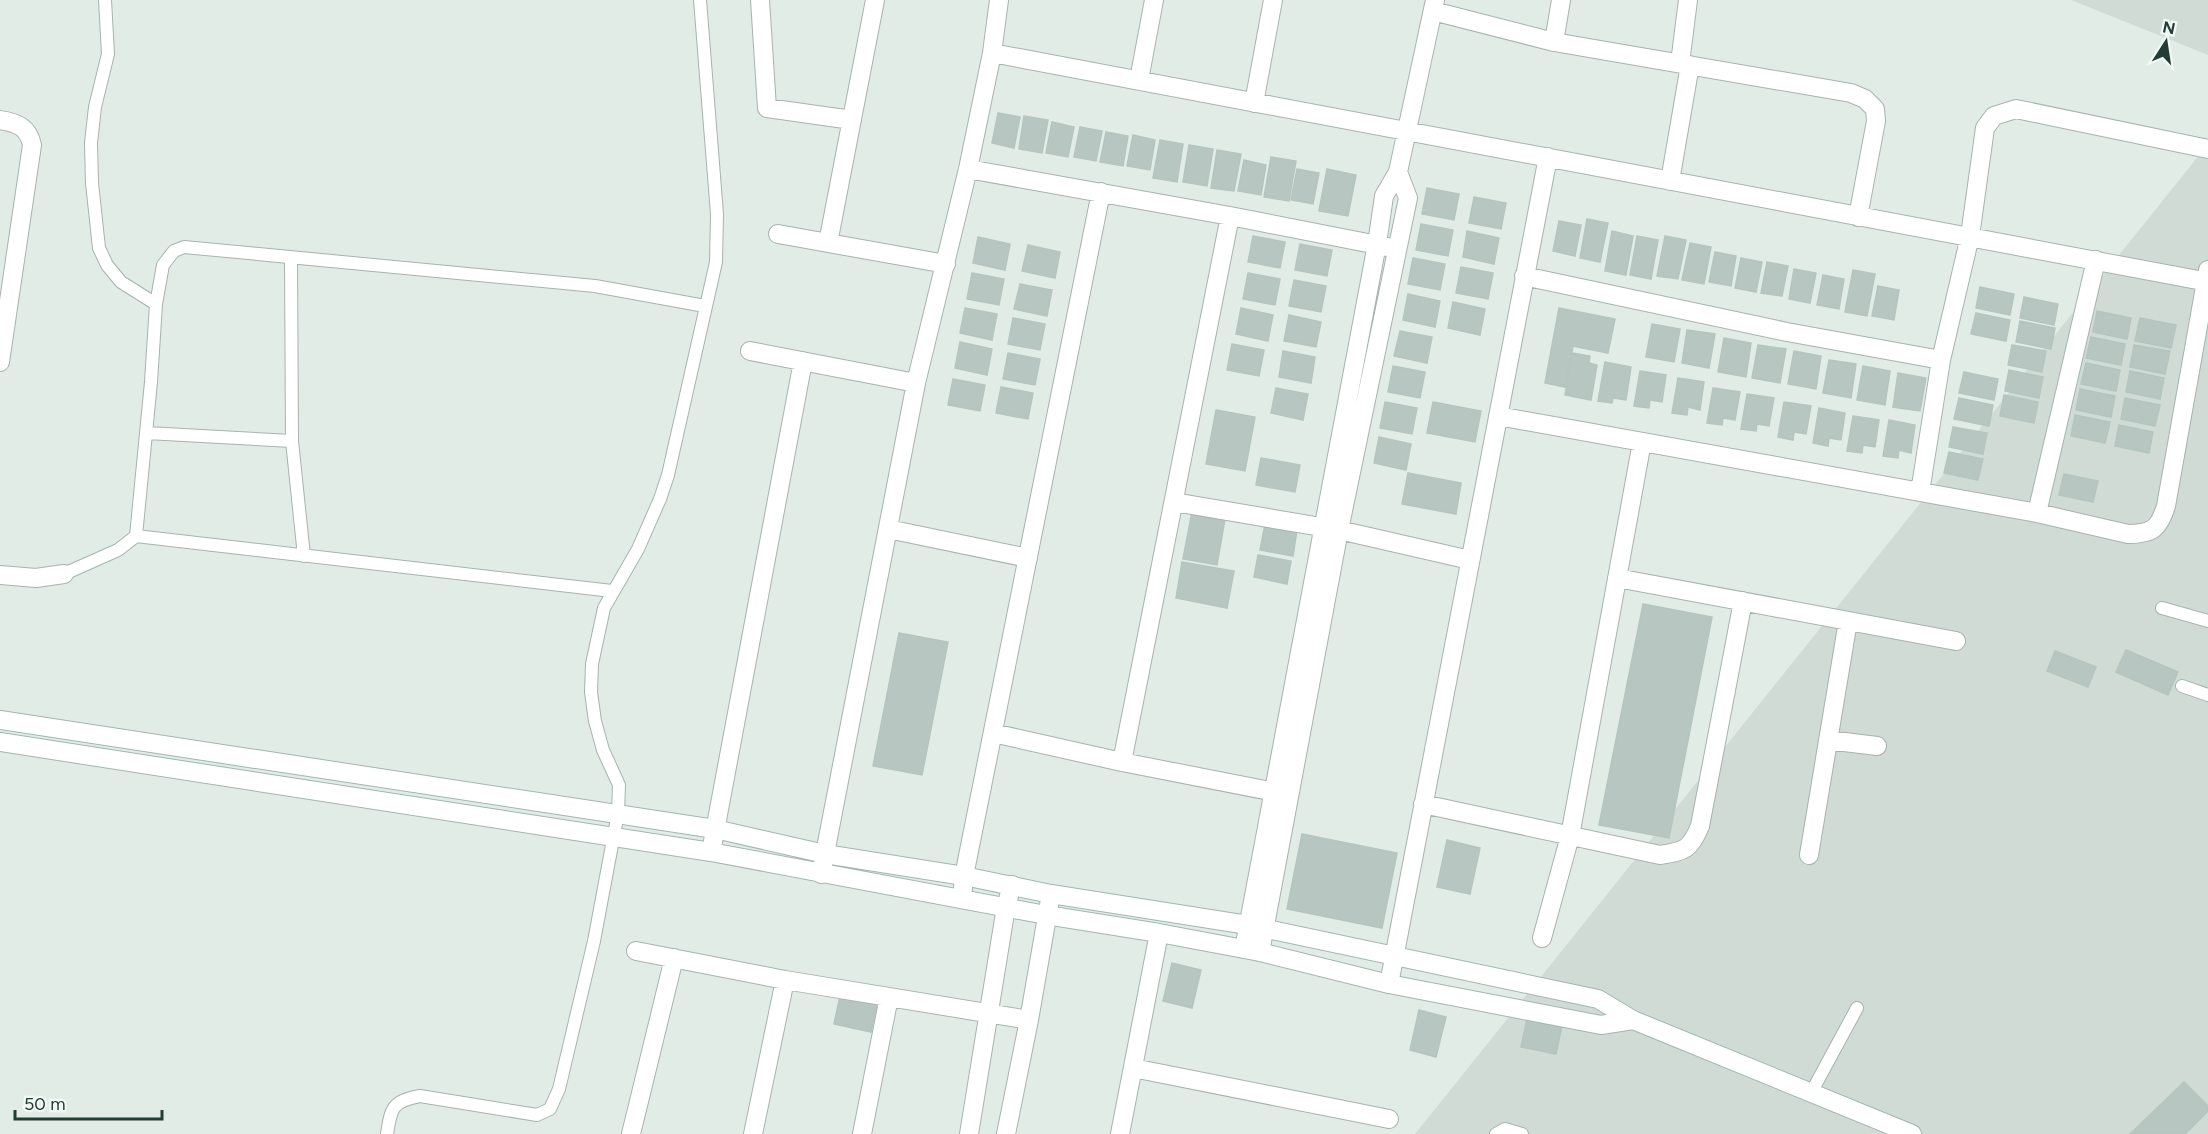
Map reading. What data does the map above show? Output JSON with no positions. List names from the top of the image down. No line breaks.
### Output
{"scale_bar":"50 m","north":"top"}
